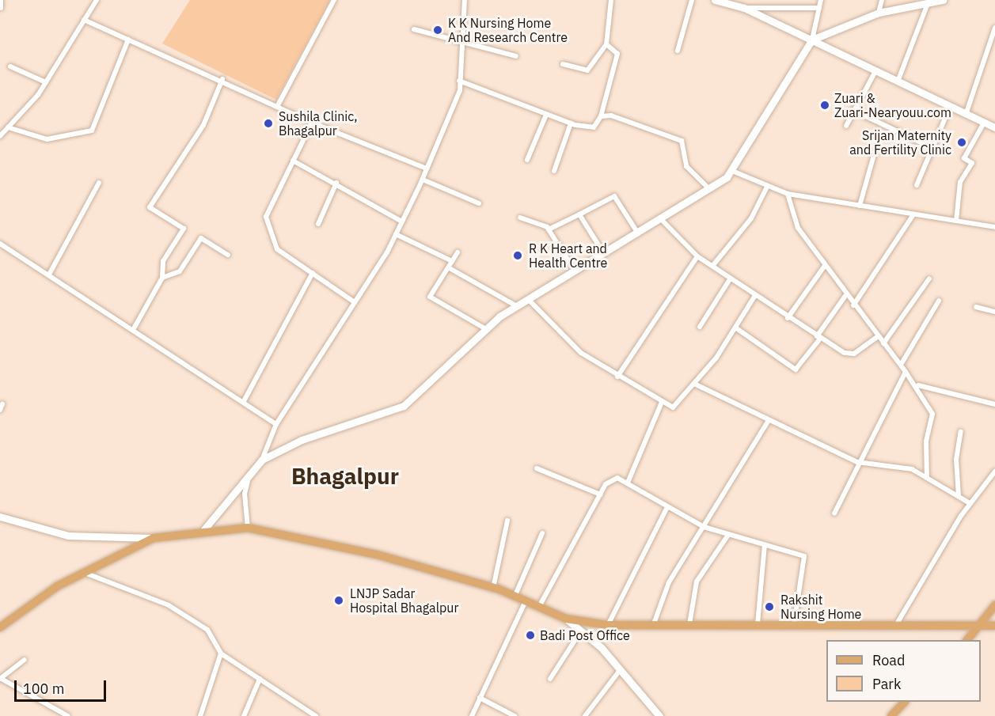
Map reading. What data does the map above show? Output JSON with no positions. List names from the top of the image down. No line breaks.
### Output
{"districts":["Bhagalpur"],"places":["K K Nursing Home And Research Centre","Zuari & Zuari-Nearyouu.com","Sushila Clinic, Bhagalpur","Srijan Maternity and Fertility Clinic","R K Heart and Health Centre","LNJP Sadar Hospital Bhagalpur","Rakshit Nursing Home","Badi Post Office"],"legend":["Road","Park"],"scale_bar":"100 m"}
